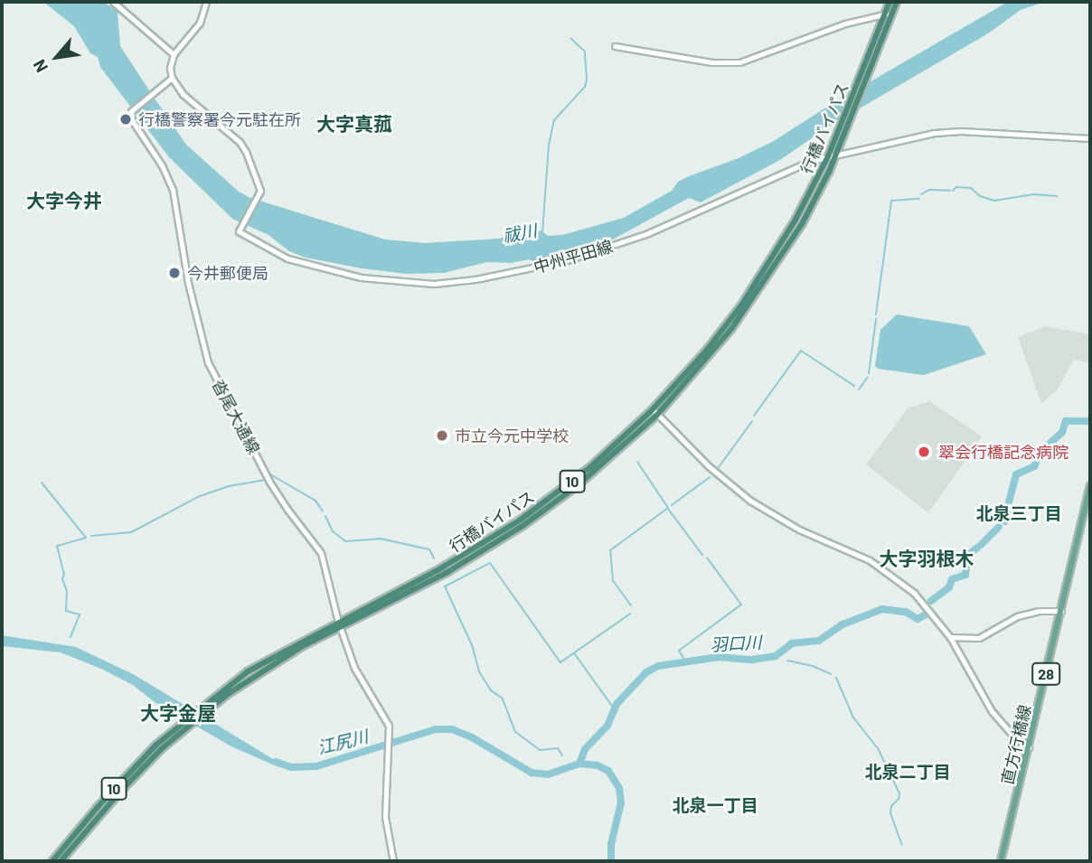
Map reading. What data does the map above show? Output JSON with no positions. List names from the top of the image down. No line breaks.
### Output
{"streets":{"highway":["行橋バイパス","10"],"main road":["中州平田線","沓尾大通線","28","直方行橋線"]},"crossings":[["行橋バイパス","中州平田線"],["行橋バイパス","沓尾大通線"],["中州平田線","沓尾大通線"]],"districts":["大字真菰","大字今井","北泉三丁目","大字羽根木","大字金屋","北泉二丁目","北泉一丁目"],"water":["祓川","羽口川","江尻川"],"places":["行橋警察署今元駐在所","今井郵便局","市立今元中学校","翠会行橋記念病院"],"north":"bottom left"}
